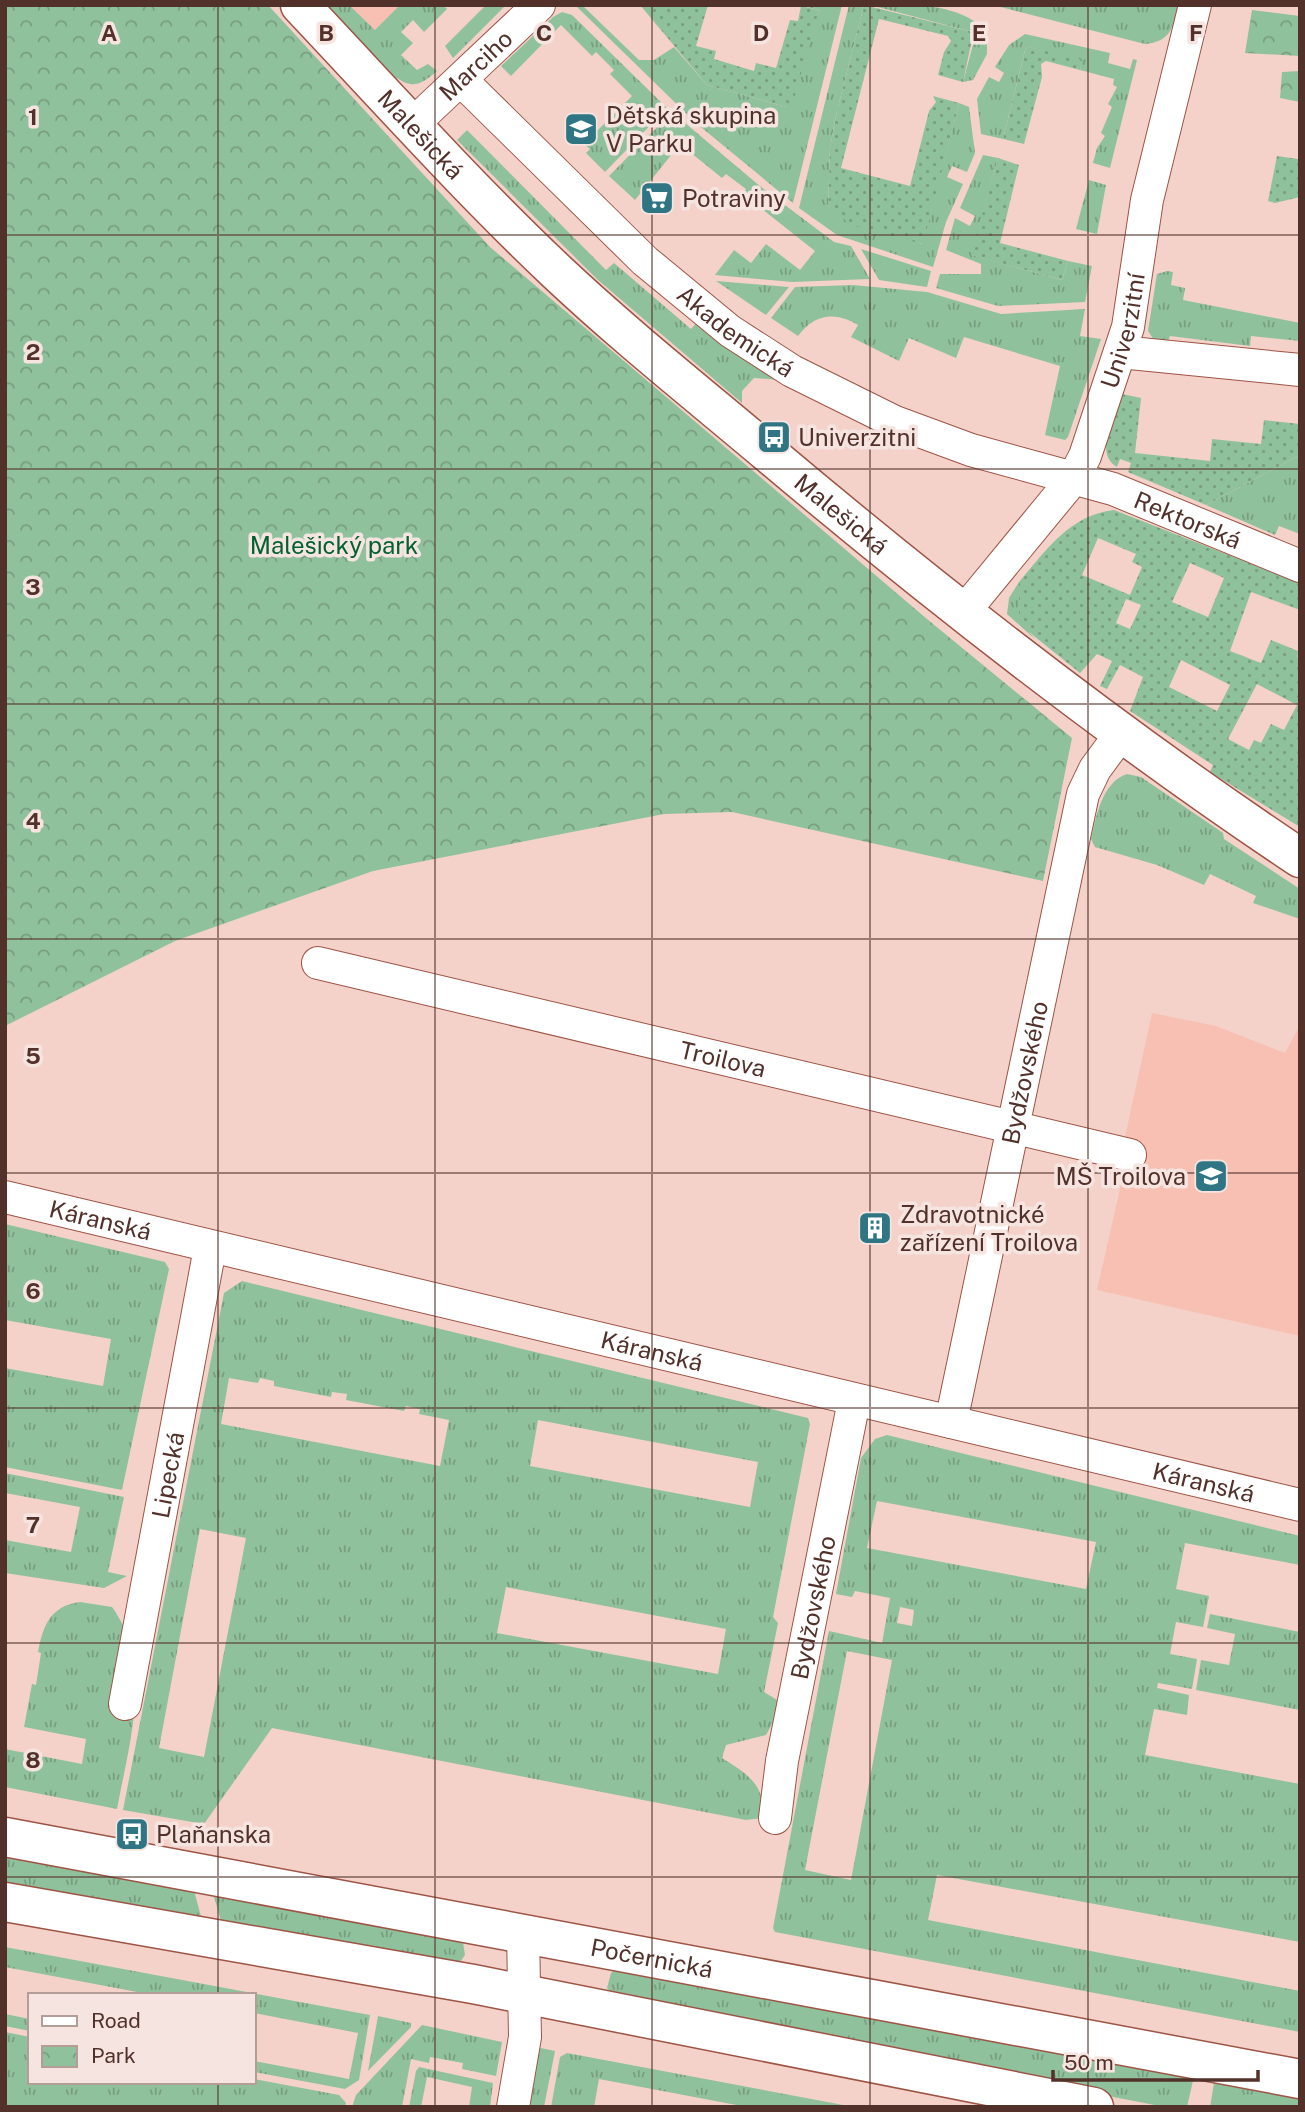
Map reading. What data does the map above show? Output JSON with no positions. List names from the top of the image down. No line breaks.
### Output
{"streets":{"street":["Marciho","Malešická","Akademická","Univerzitní","Rektorská","Troilova","Bydžovského","Káranská","Lipecká","Počernická"]},"crossings":[["Marciho","Malešická"],["Marciho","Akademická"],["Malešická","Univerzitní"],["Malešická","Bydžovského"],["Akademická","Univerzitní"],["Akademická","Rektorská"],["Univerzitní","Rektorská"],["Troilova","Bydžovského"],["Bydžovského","Káranská"],["Káranská","Lipecká"]],"parks":["Malešický park"],"places":{"school or university":["Dětská skupina V Parku","MŠ Troilova"],"supermarket":["Potraviny"],"bus stop":["Univerzitni","Plaňanska"],"building":["Zdravotnické zařízení Troilova"]},"legend":["Road","Park"],"scale_bar":"50 m","grid":{"columns":["A","B","C","D","E","F"],"rows":["1","2","3","4","5","6","7","8"]}}
